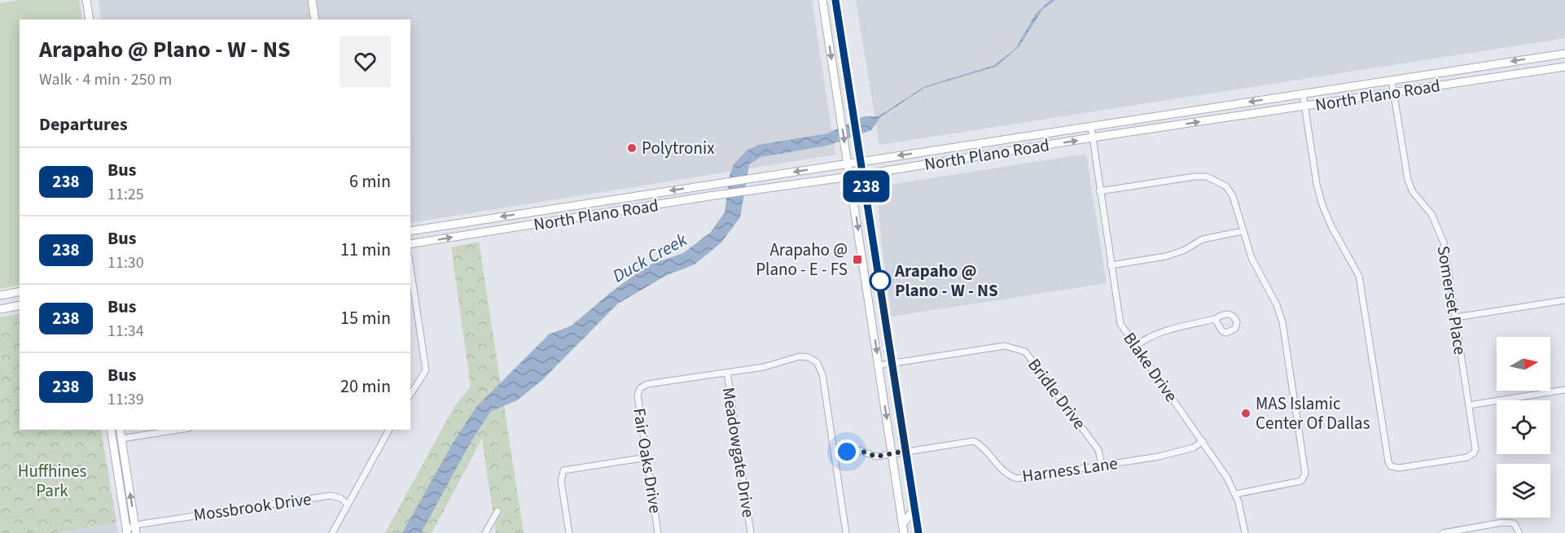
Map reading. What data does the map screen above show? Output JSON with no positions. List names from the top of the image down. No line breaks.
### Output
{"streets":{"main road":["North Plano Road"],"street":["Somerset Place","Blake Drive","Bridle Drive","Meadowgate Drive","Fair Oaks Drive","Harness Lane","Mossbrook Drive"]},"crossings":[["North Plano Road","Somerset Place"],["North Plano Road","Blake Drive"],["Blake Drive","Harness Lane"],["Bridle Drive","Harness Lane"],["Meadowgate Drive","Fair Oaks Drive"]],"water":["Duck Creek"],"parks":["Huffhines Park"],"places":{"other":["Polytronix","Arapaho @ Plano - W - NS","MAS Islamic Center Of Dallas"],"transit":["Arapaho @ Plano - E - FS"]},"lines":["bus line 238"],"north":"right","page":{"on_map":"238","heading":[["Arapaho @ Plano - W - NS","Walk · 4 min · 250 m"],"Departures"],"list":[{"mark":"238","name":"Bus","note":"11:25","value":"6 min"},{"mark":"238","name":"Bus","note":"11:30","value":"11 min"},{"mark":"238","name":"Bus","note":"11:34","value":"15 min"},{"mark":"238","name":"Bus","note":"11:39","value":"20 min"}]}}
